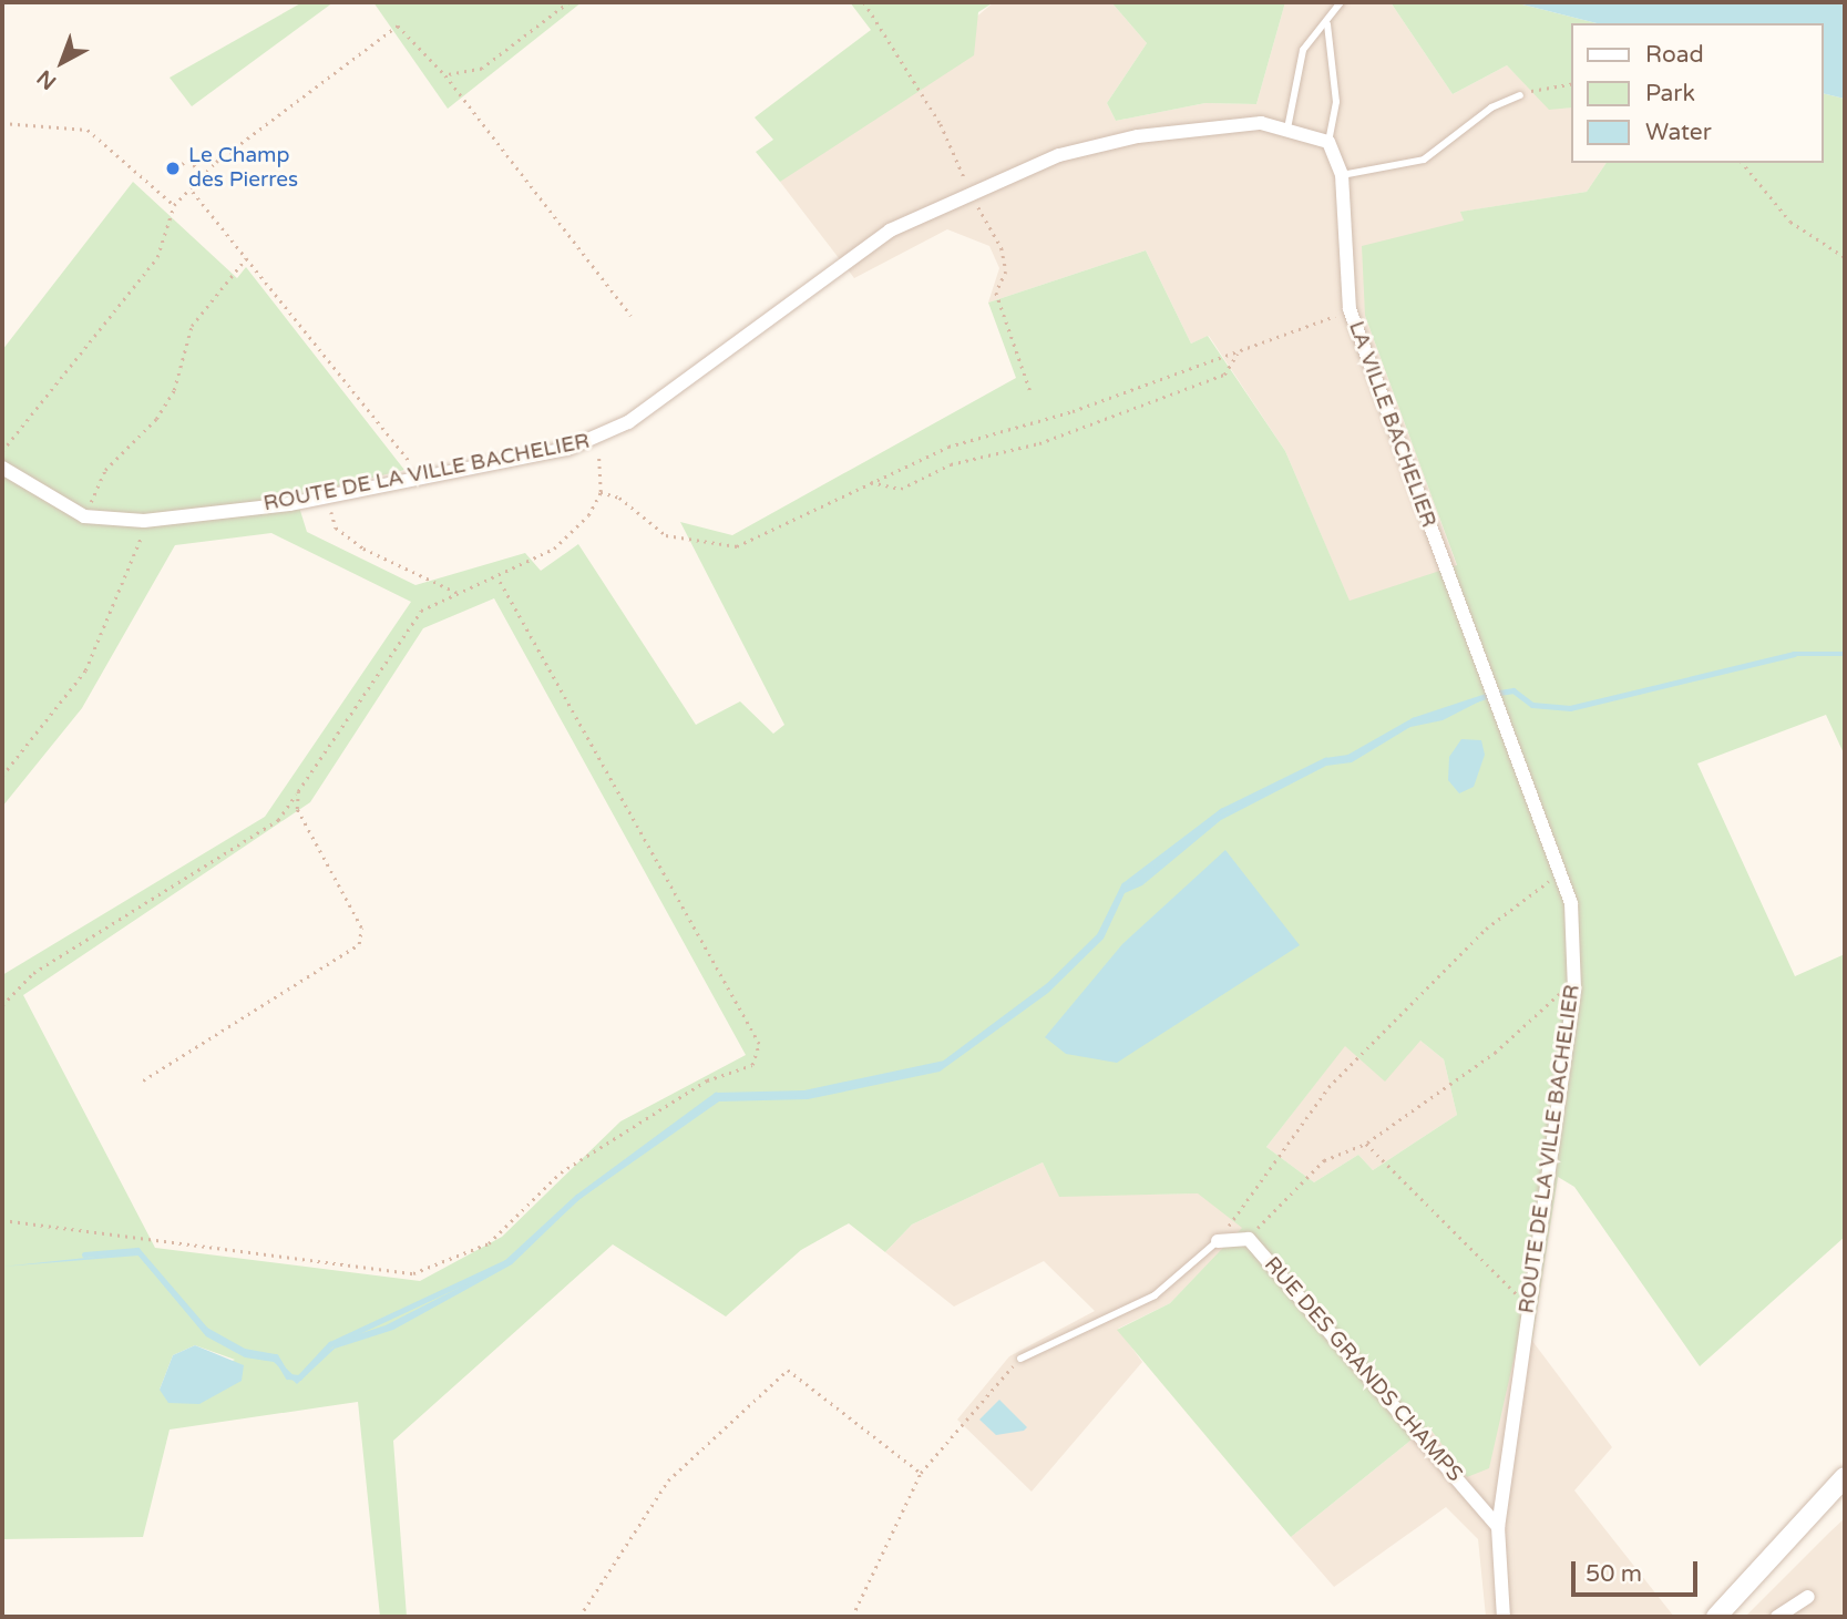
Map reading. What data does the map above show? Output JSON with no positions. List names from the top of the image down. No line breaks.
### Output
{"streets":{"street":["LA VILLE BACHELIER","ROUTE DE LA VILLE BACHELIER","RUE DES GRANDS CHAMPS"]},"crossings":[["LA VILLE BACHELIER","ROUTE DE LA VILLE BACHELIER"],["ROUTE DE LA VILLE BACHELIER","RUE DES GRANDS CHAMPS"]],"places":["Le Champ des Pierres"],"legend":["Road","Park","Water"],"scale_bar":"50 m","north":"bottom left"}
